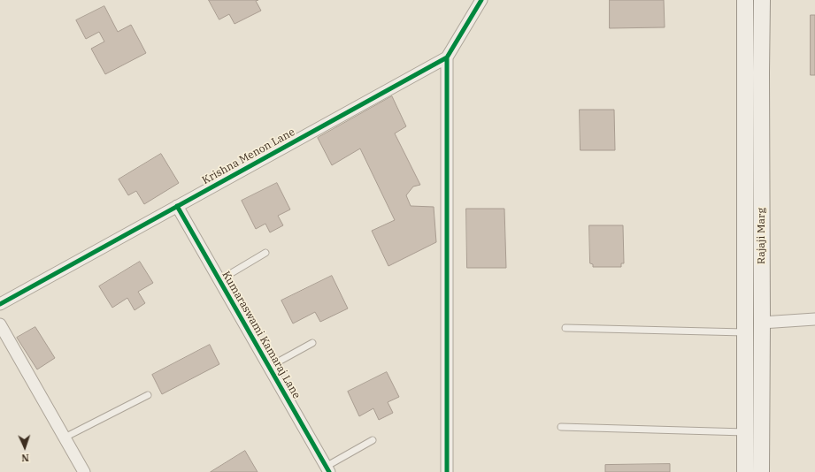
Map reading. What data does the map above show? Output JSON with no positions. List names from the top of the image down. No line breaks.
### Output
{"streets":{"main road":["Rajaji Marg"],"street":["Krishna Menon Lane","Kumaraswami Kamaraj Lane"]},"crossings":[["Krishna Menon Lane","Kumaraswami Kamaraj Lane"]],"north":"bottom"}
